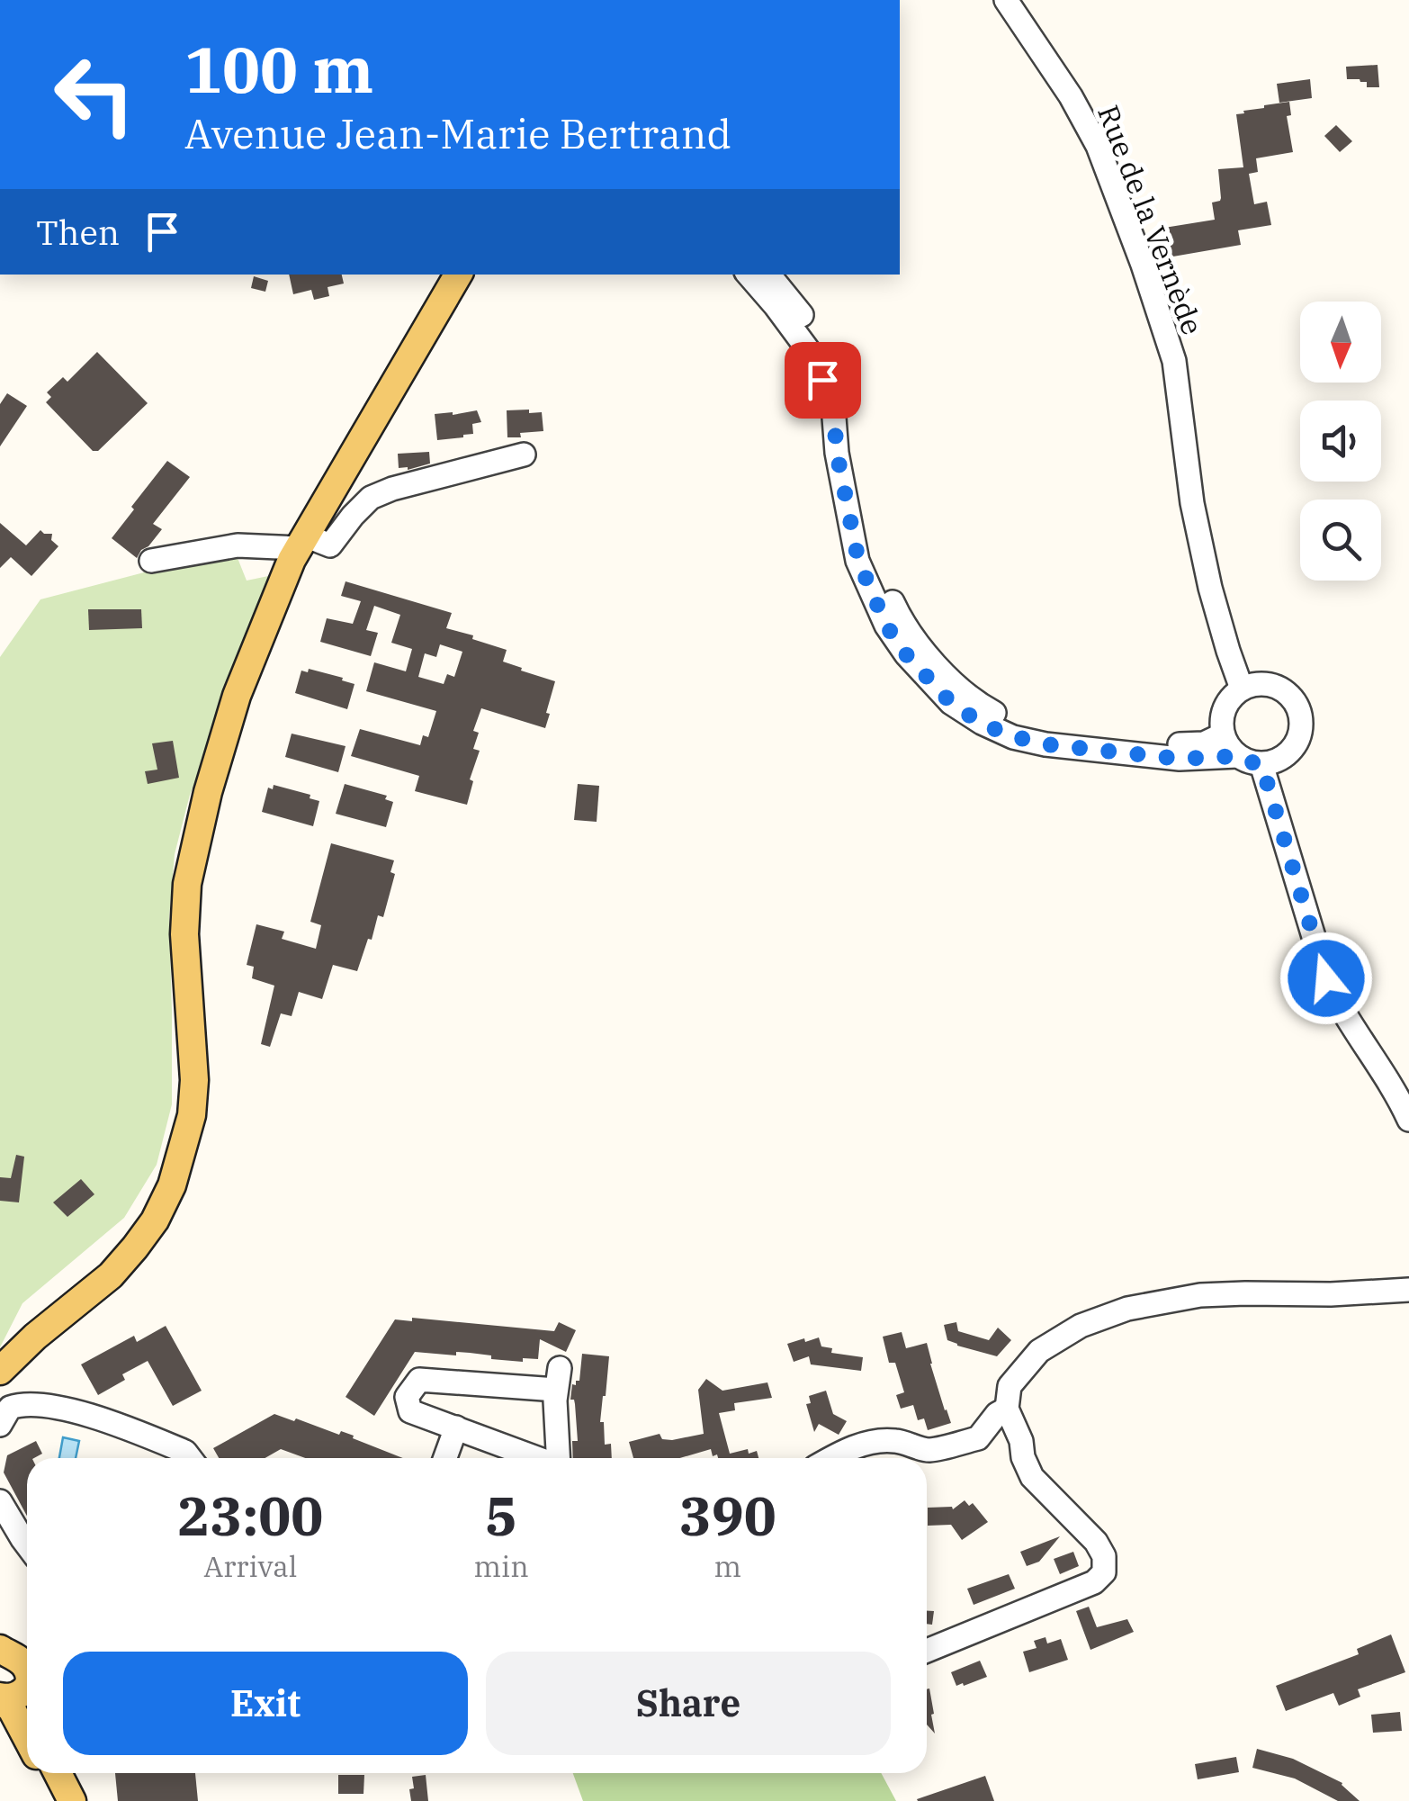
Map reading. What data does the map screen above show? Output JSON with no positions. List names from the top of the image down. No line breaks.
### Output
{"streets":{"street":["Rue de la Vernède"]},"north":"bottom","page":{"turn":["100 m","Avenue Jean-Marie Bertrand"],"then":"Then","eta":["23:00","Arrival","5","min","390","m"],"buttons":["Exit","Share"]}}
